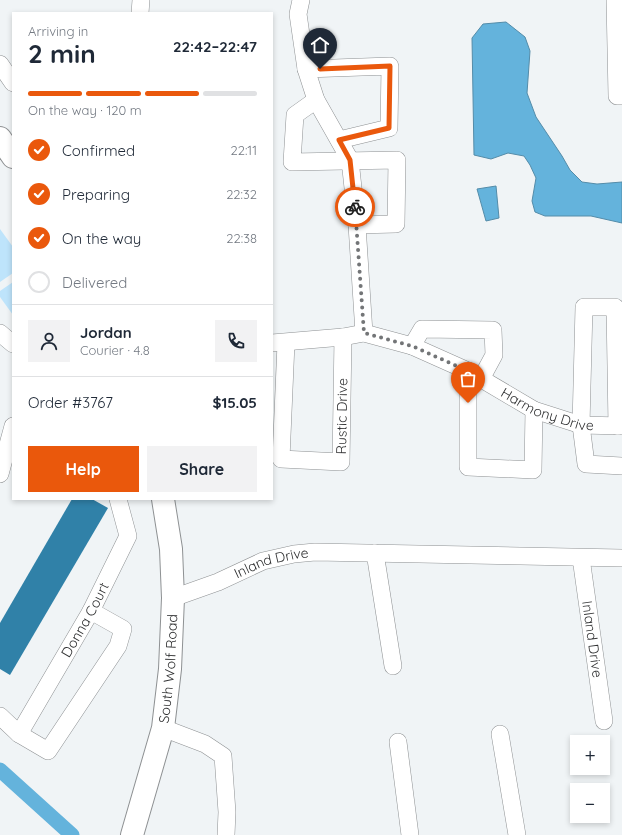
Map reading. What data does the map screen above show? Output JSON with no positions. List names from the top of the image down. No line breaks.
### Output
{"streets":{"main road":["South Wolf Road"],"street":["Harmony Drive","Rustic Drive","Inland Drive","Donna Court"]},"crossings":[["Harmony Drive","Rustic Drive"],["Inland Drive","South Wolf Road"]],"page":{"heading":["2 min","Arriving in","22:42–22:47"],"panel":["Jordan","Courier · 4.8","Order #3767","$15.05"],"bar":"On the way · 120 m","list":[["Confirmed","22:11"],["Preparing","22:32"],["On the way","22:38"],"Delivered"],"buttons":["Help","Share"],"map_buttons":["+","−"]}}
